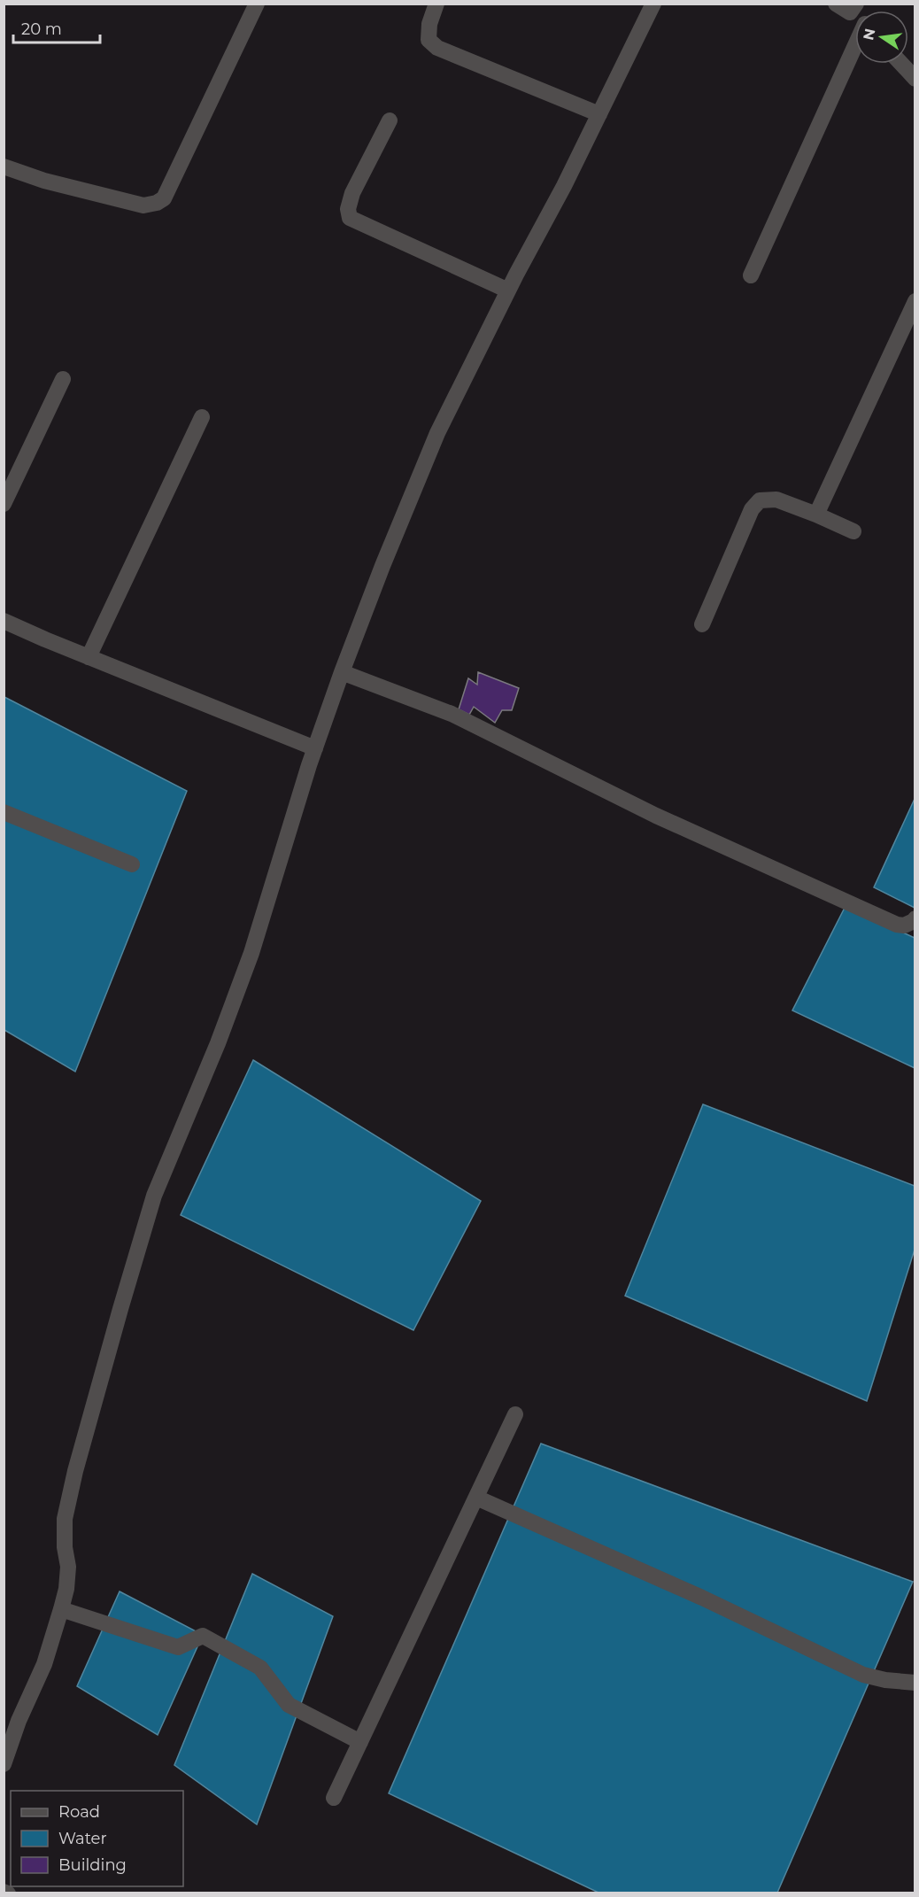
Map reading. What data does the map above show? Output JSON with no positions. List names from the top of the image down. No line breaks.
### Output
{"legend":["Road","Water","Building"],"scale_bar":"20 m","north":"left"}
